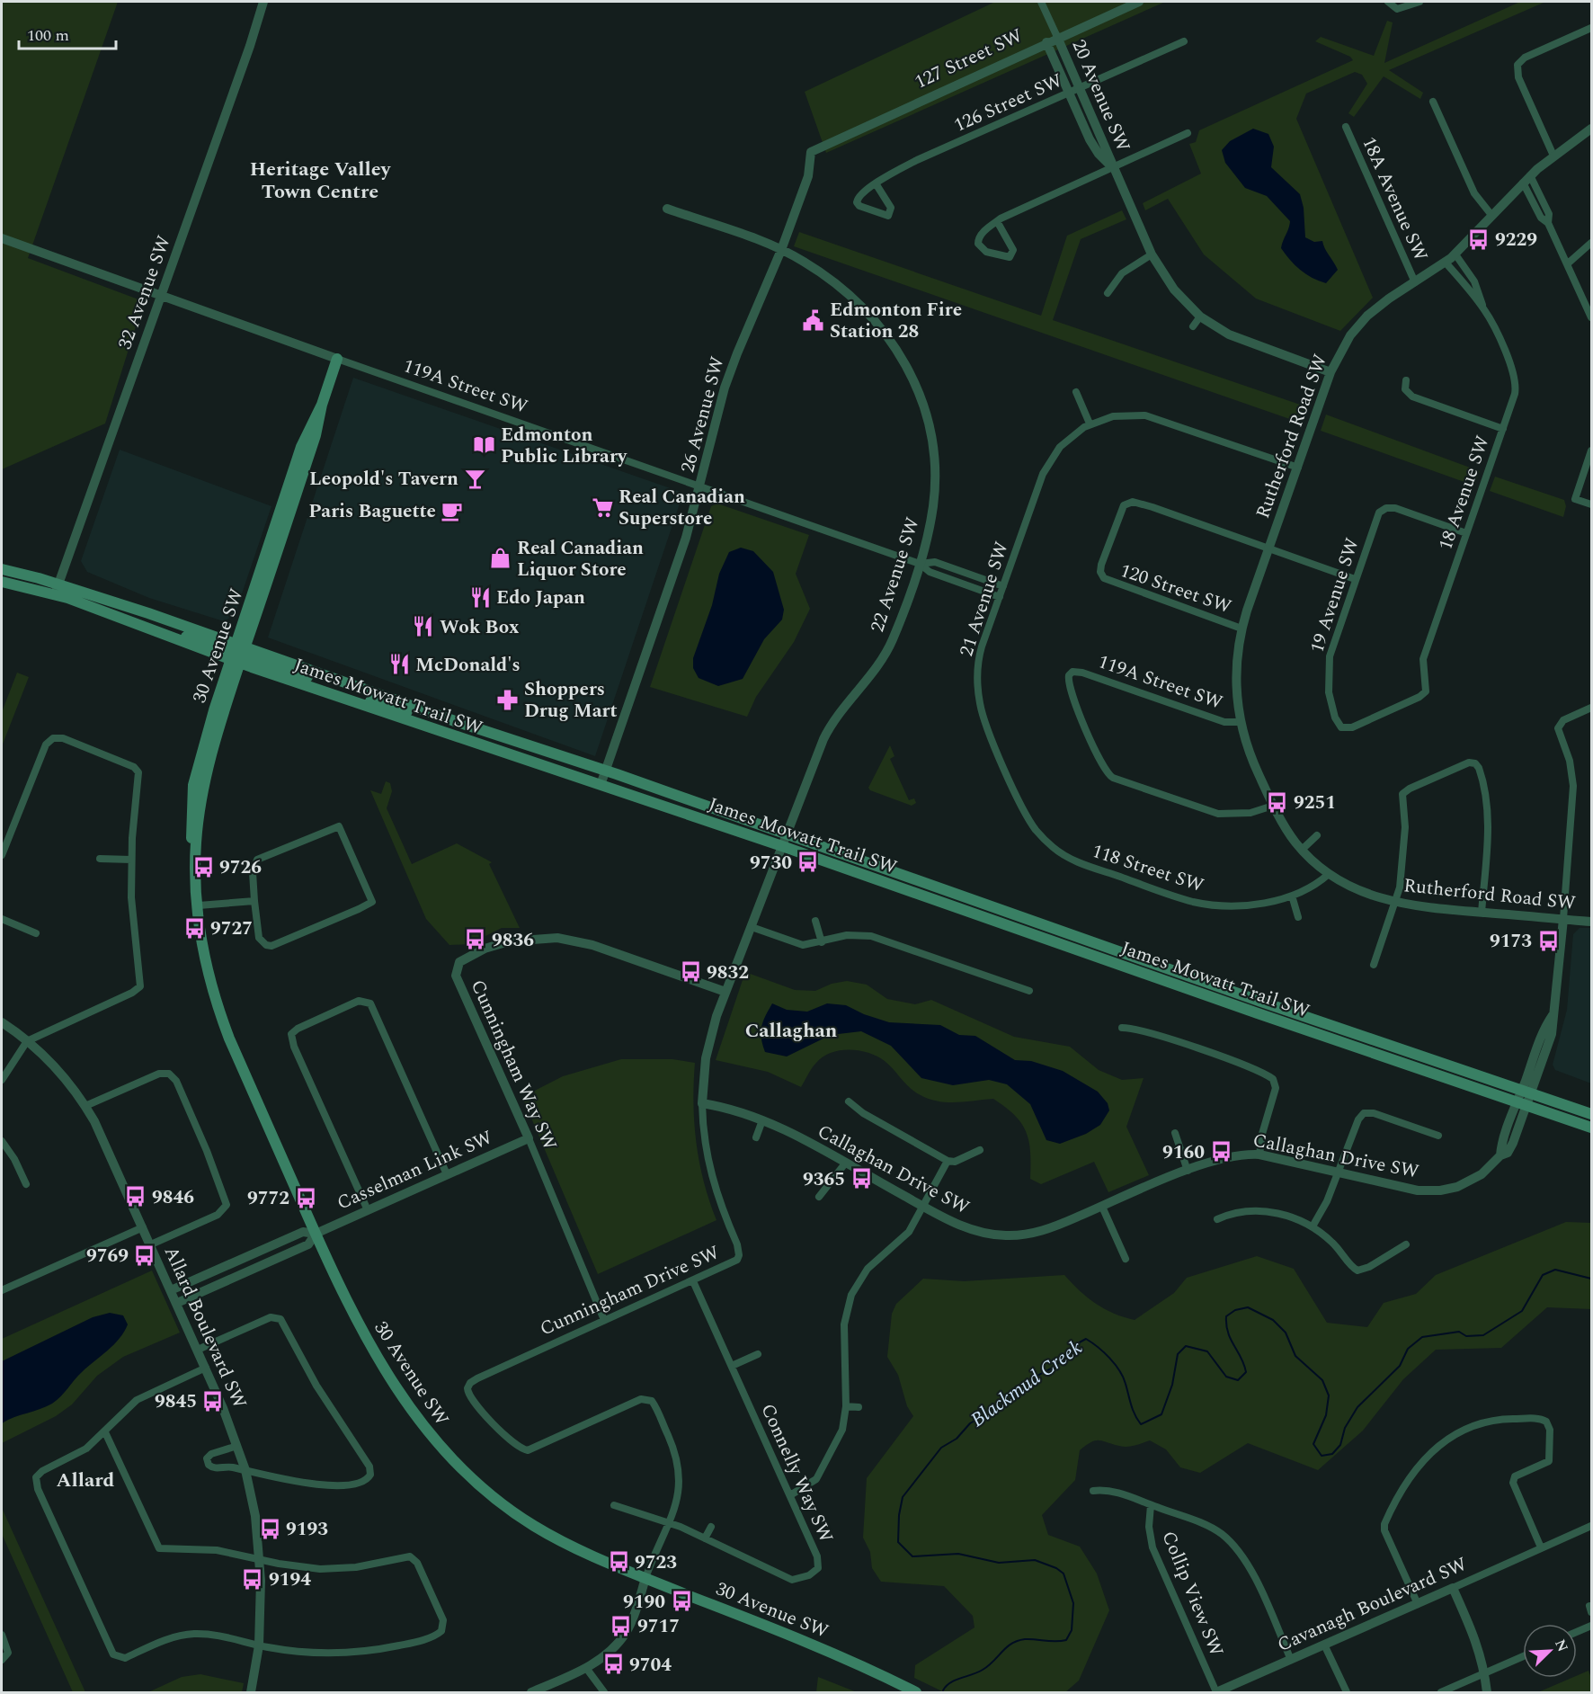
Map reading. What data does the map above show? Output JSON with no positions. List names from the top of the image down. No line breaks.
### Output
{"streets":{"main road":["30 Avenue SW","James Mowatt Trail SW"],"street":["127 Street SW","20 Avenue SW","126 Street SW","18A Avenue SW","32 Avenue SW","119A Street SW","26 Avenue SW","Rutherford Road SW","18 Avenue SW","22 Avenue SW","120 Street SW","19 Avenue SW","21 Avenue SW","118 Street SW","Cunningham Way SW","Callaghan Drive SW","Casselman Link SW","Cunningham Drive SW","Allard Boulevard SW","Connelly Way SW","Collip View SW","Cavanagh Boulevard SW"]},"crossings":[["127 Street SW","20 Avenue SW"],["127 Street SW","26 Avenue SW"],["20 Avenue SW","126 Street SW"],["20 Avenue SW","Rutherford Road SW"],["18A Avenue SW","Rutherford Road SW"],["32 Avenue SW","119A Street SW"],["32 Avenue SW","James Mowatt Trail SW"],["119A Street SW","26 Avenue SW"],["119A Street SW","Rutherford Road SW"],["119A Street SW","22 Avenue SW"],["119A Street SW","21 Avenue SW"],["119A Street SW","30 Avenue SW"],["26 Avenue SW","22 Avenue SW"],["26 Avenue SW","James Mowatt Trail SW"],["Rutherford Road SW","18 Avenue SW"],["Rutherford Road SW","120 Street SW"],["Rutherford Road SW","21 Avenue SW"],["Rutherford Road SW","118 Street SW"],["18 Avenue SW","19 Avenue SW"],["22 Avenue SW","James Mowatt Trail SW"],["22 Avenue SW","Cunningham Drive SW"],["21 Avenue SW","118 Street SW"],["30 Avenue SW","James Mowatt Trail SW"],["30 Avenue SW","Casselman Link SW"],["30 Avenue SW","Cunningham Drive SW"],["James Mowatt Trail SW","Callaghan Drive SW"],["James Mowatt Trail SW","Cunningham Drive SW"],["Cunningham Way SW","Casselman Link SW"],["Cunningham Way SW","Cunningham Drive SW"],["Callaghan Drive SW","Cunningham Drive SW"],["Cunningham Drive SW","Connelly Way SW"],["Collip View SW","Cavanagh Boulevard SW"]],"districts":["Heritage Valley Town Centre","Callaghan","Allard"],"water":["Blackmud Creek"],"places":{"bus stop":["9229","9251","9730","9726","9727","9836","9173","9832","9160","9365","9846","9772","9769","9845","9193","9723","9194","9190","9717","9704"],"public building":["Edmonton Fire Station 28"],"library":["Edmonton Public Library"],"bar":["Leopold's Tavern"],"supermarket":["Real Canadian Superstore"],"cafe":["Paris Baguette"],"shop":["Real Canadian Liquor Store"],"restaurant":["Edo Japan","Wok Box","McDonald's"],"pharmacy":["Shoppers Drug Mart"]},"scale_bar":"100 m","north":"top right"}
